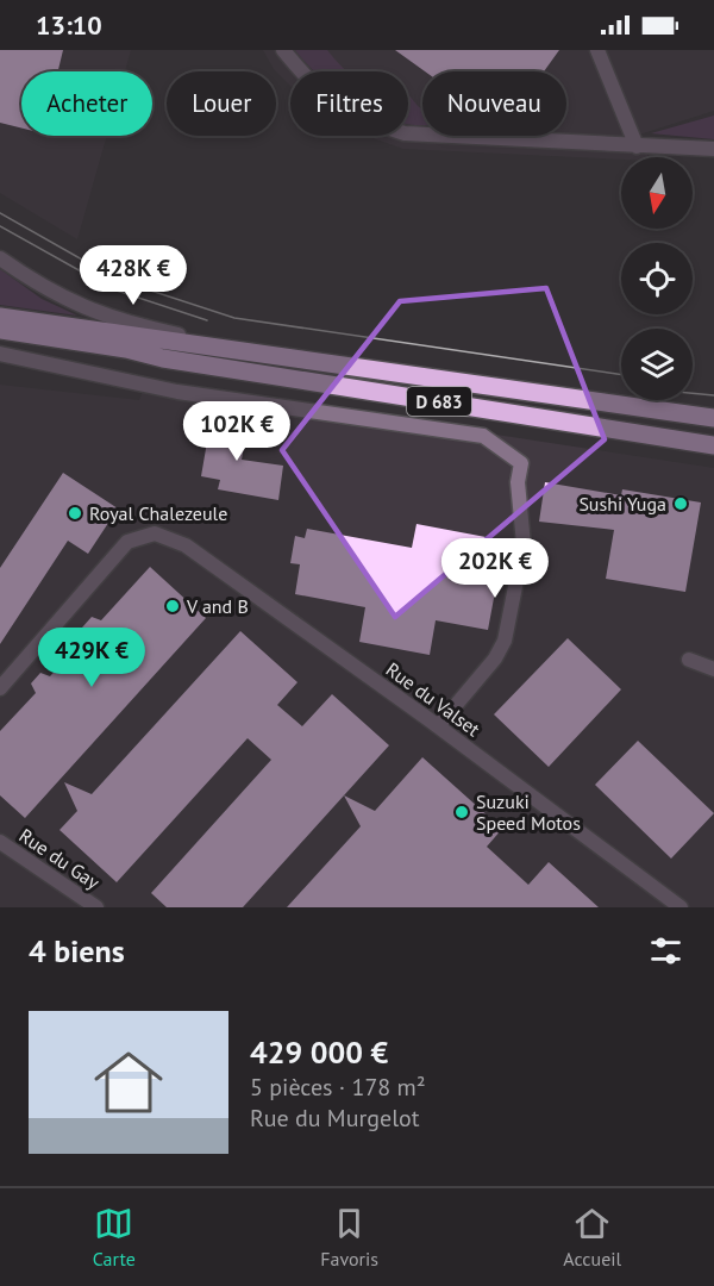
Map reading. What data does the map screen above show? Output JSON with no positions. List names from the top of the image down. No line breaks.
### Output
{"streets":{"main road":["D 683"],"street":["Rue du Valset","Rue du Gay"]},"places":["Sushi Yuga","Royal Chalezeule","V and B","Suzuki Speed Motos"],"north":"bottom","page":{"status":"13:10","chip":["Acheter","Louer","Filtres","Nouveau"],"price":["428K €","102K €","202K €","429K €"],"heading":"4 biens","list":[{"name":"429 000 €","note":"5 pièces · 178 m² · Rue du Murgelot"}],"tabs":["Carte","Favoris","Accueil"]}}
